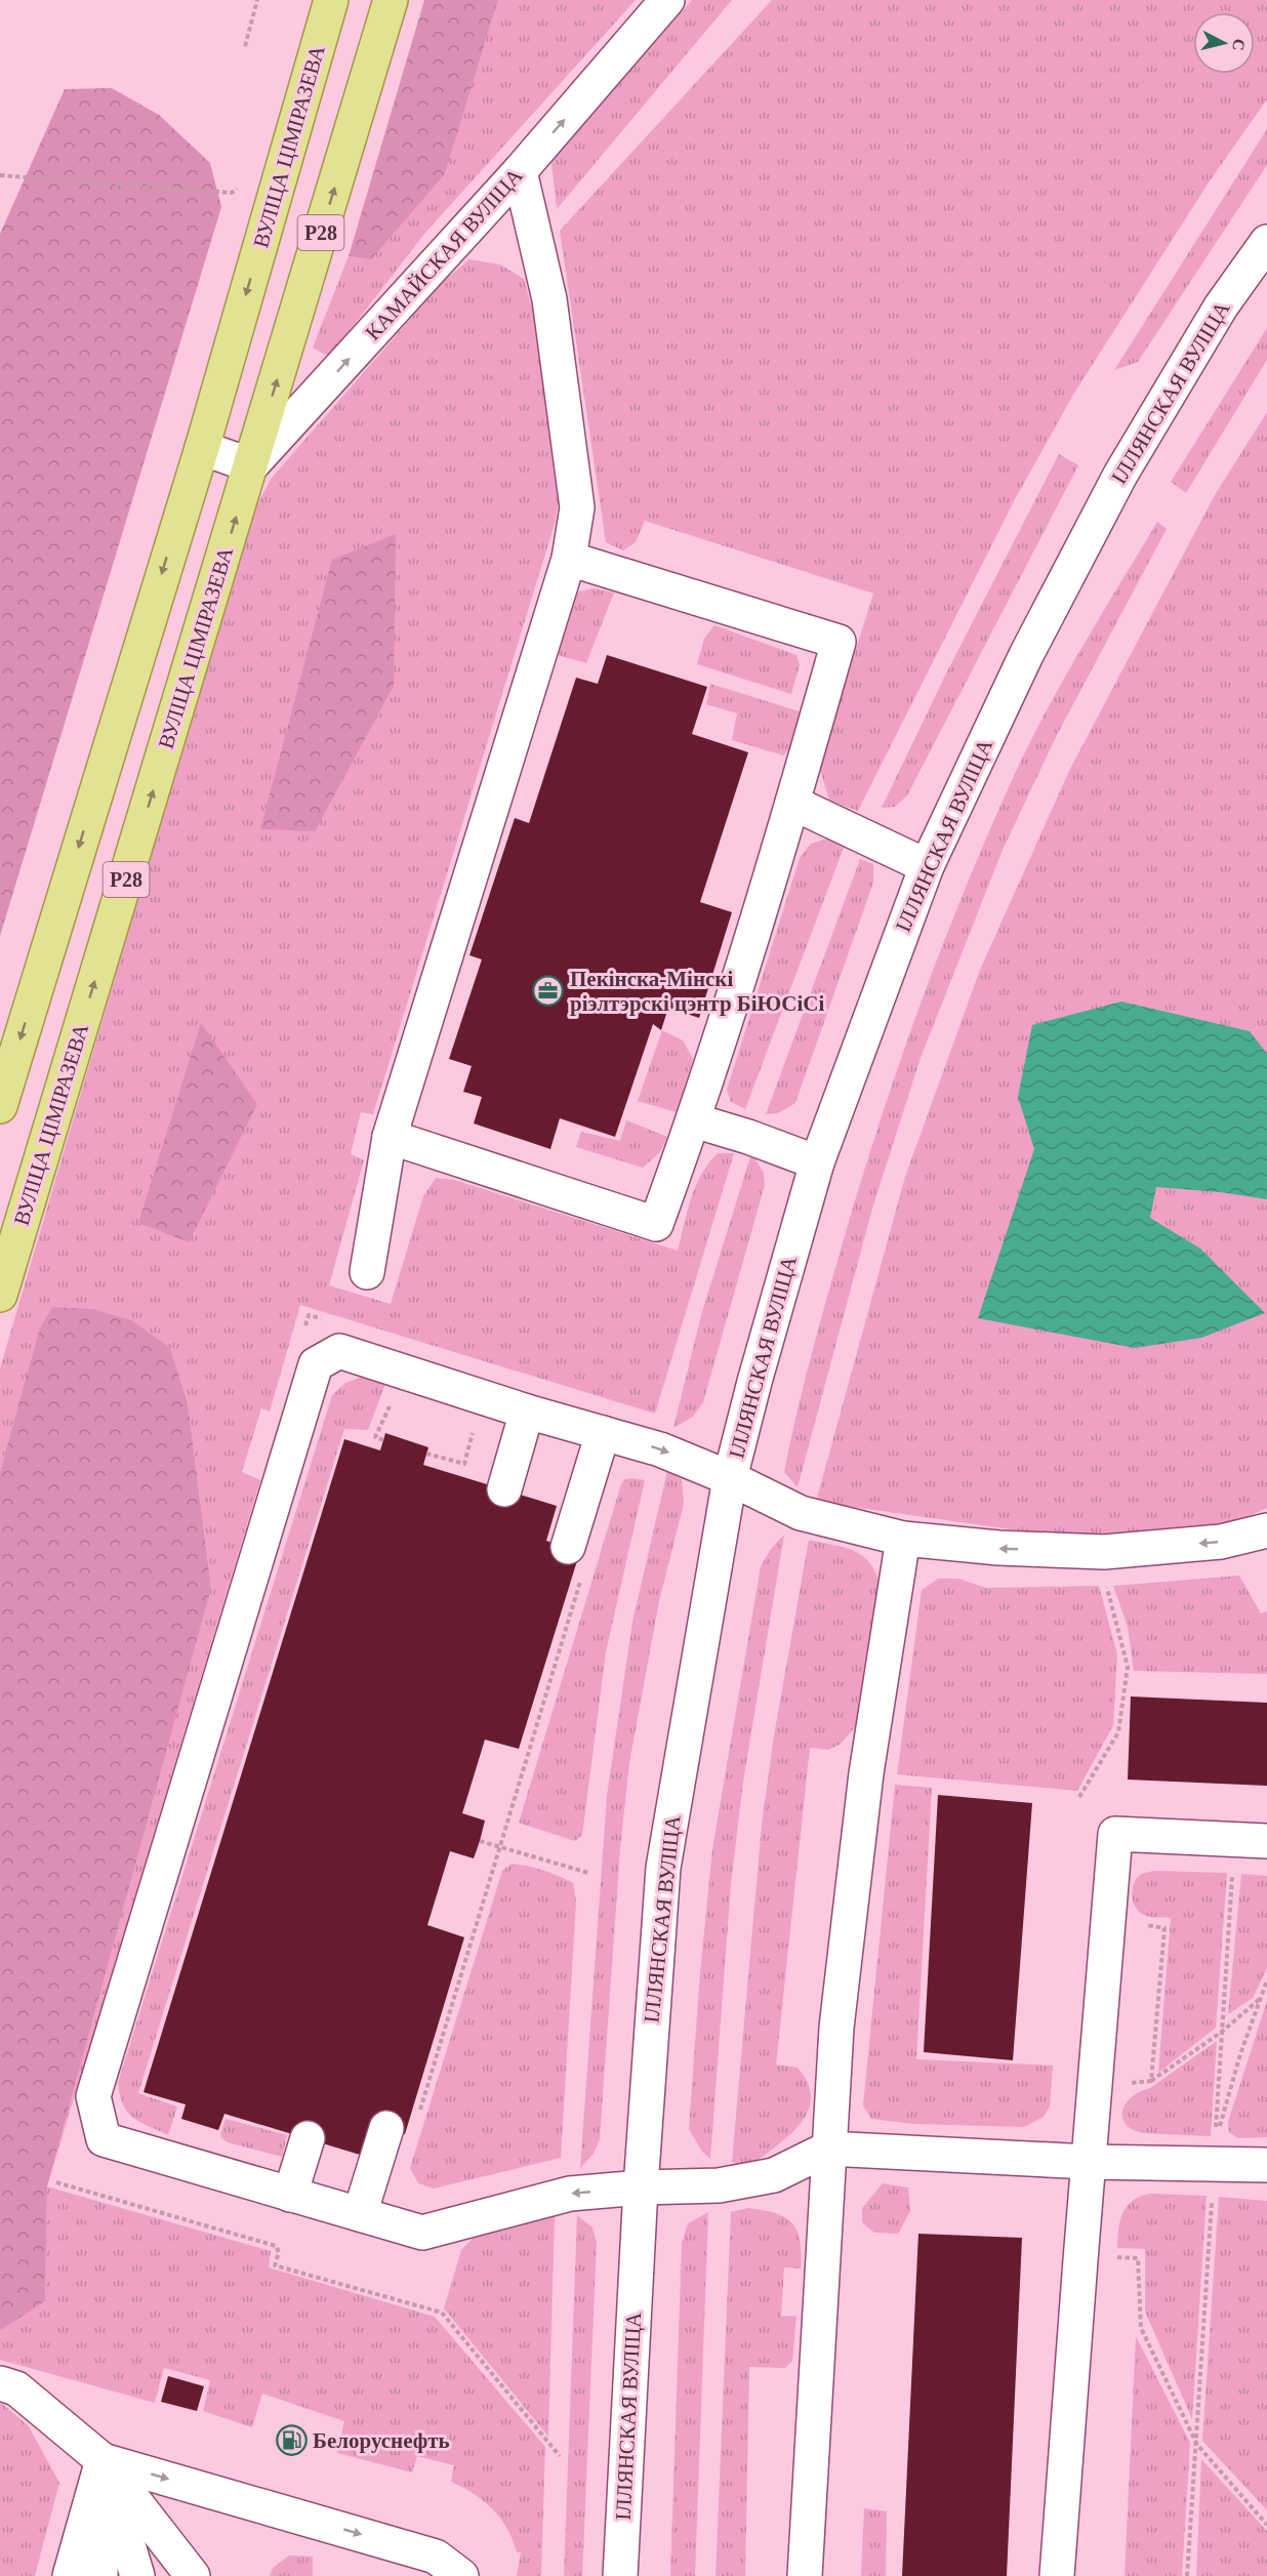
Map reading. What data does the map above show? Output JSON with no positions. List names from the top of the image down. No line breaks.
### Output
{"streets":{"main road":["ВУЛІЦА ЦІМІРАЗЕВА","Р28"],"street":["КАМАЙСКАЯ ВУЛІЦА","ІЛЛЯНСКАЯ ВУЛІЦА"]},"crossings":[["ВУЛІЦА ЦІМІРАЗЕВА","КАМАЙСКАЯ ВУЛІЦА"]],"one_way":["КАМАЙСКАЯ ВУЛІЦА"],"places":{"office":["Пекінска-Мінскі ріэлтэрскі цэнтр БіЮСіСі"],"fuel station":["Белоруснефть"]},"north":"right"}
